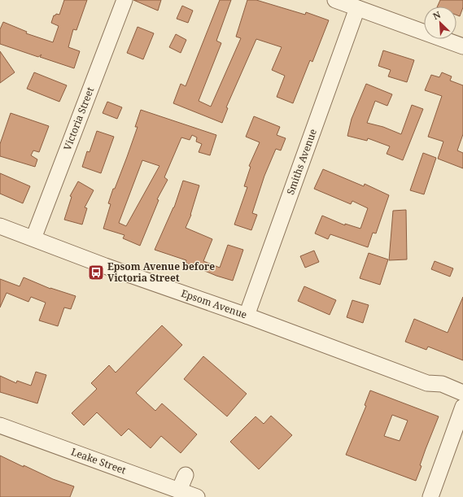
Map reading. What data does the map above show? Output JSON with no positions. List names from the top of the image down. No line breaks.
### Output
{"streets":{"street":["Victoria Street","Smiths Avenue","Epsom Avenue","Leake Street"]},"crossings":[["Victoria Street","Epsom Avenue"],["Smiths Avenue","Epsom Avenue"]],"places":{"bus stop":["Epsom Avenue before Victoria Street"]},"north":"top left"}
